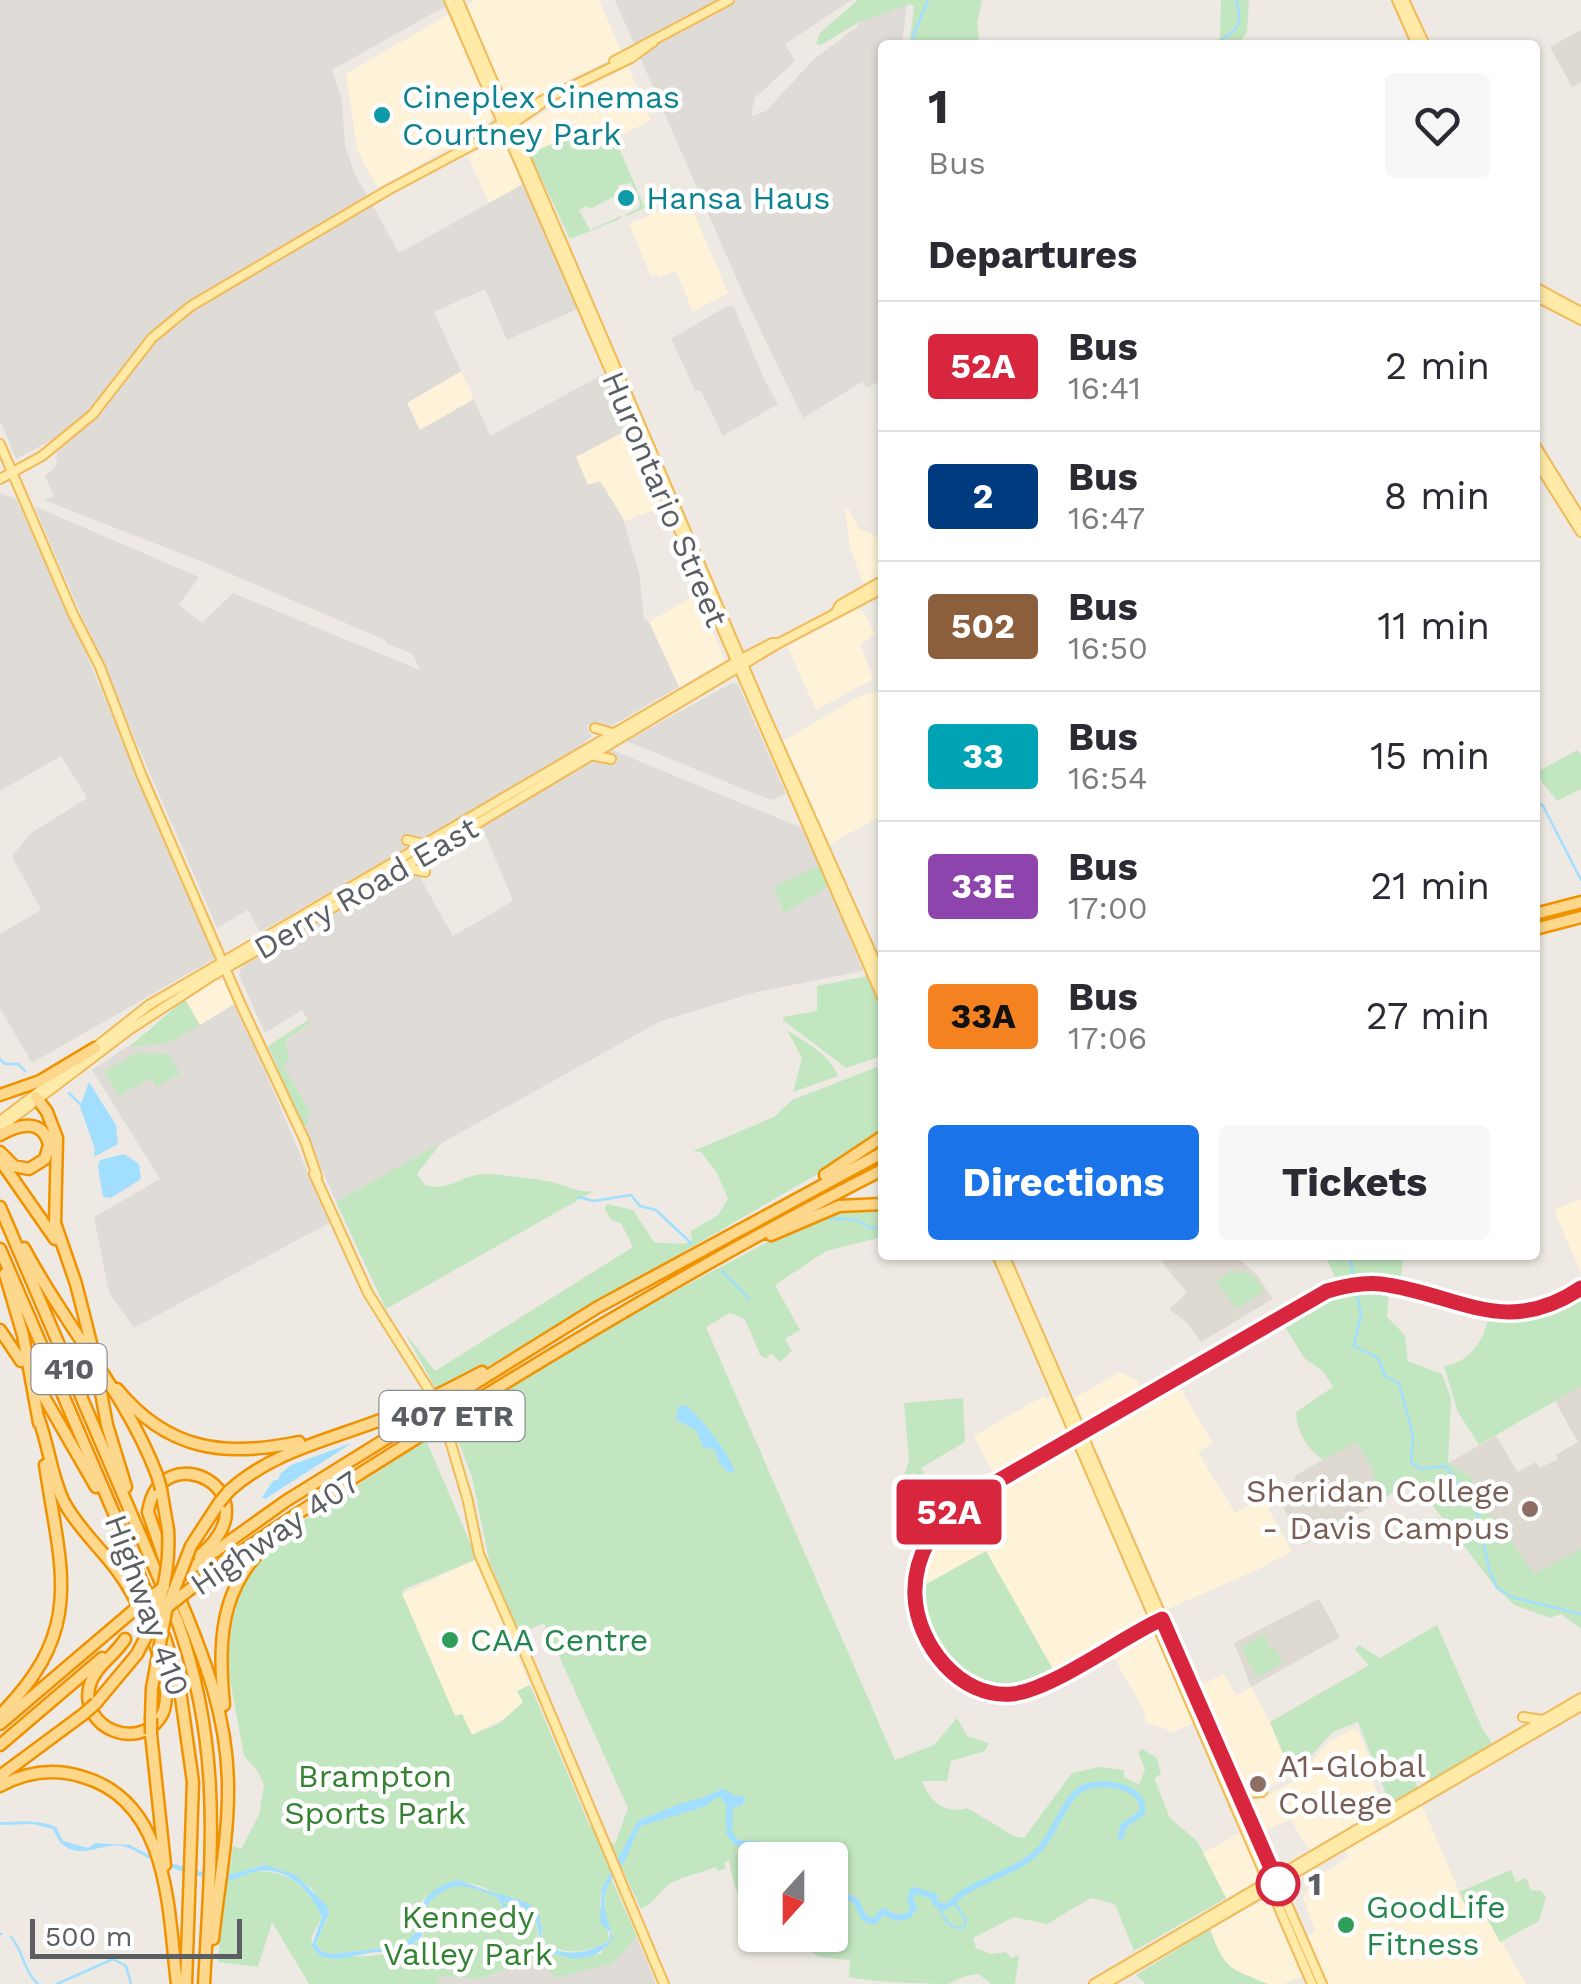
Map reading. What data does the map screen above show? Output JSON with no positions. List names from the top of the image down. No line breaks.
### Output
{"streets":{"highway":["410","407 ETR","Highway 407","Highway 410"],"main road":["Hurontario Street","Derry Road East"]},"crossings":[["Hurontario Street","Derry Road East"]],"parks":["Brampton Sports Park","Kennedy Valley Park"],"places":["Cineplex Cinemas Courtney Park","Hansa Haus","Sheridan College - Davis Campus","CAA Centre","A1-Global College","1","GoodLife Fitness"],"lines":["bus line 52A"],"scale_bar":"500 m","north":"bottom","page":{"on_map":"52A","heading":[["1","Bus"],"Departures"],"list":[{"mark":"52A","name":"Bus","note":"16:41","value":"2 min"},{"mark":"2","name":"Bus","note":"16:47","value":"8 min"},{"mark":"502","name":"Bus","note":"16:50","value":"11 min"},{"mark":"33","name":"Bus","note":"16:54","value":"15 min"},{"mark":"33E","name":"Bus","note":"17:00","value":"21 min"},{"mark":"33A","name":"Bus","note":"17:06","value":"27 min"}],"buttons":["Directions","Tickets"],"scale":"500 m"}}
